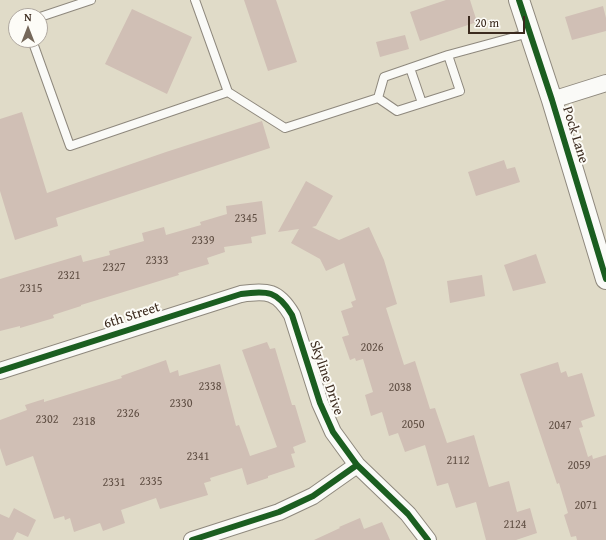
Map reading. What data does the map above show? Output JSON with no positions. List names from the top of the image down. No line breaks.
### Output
{"streets":{"street":["Pock Lane","6th Street","Skyline Drive"]},"crossings":[["6th Street","Skyline Drive"]],"house_numbers":["2345","2339","2333","2327","2321","2315","2026","2338","2038","2330","2326","2302","2318","2050","2047","2341","2112","2059","2335","2331","2071","2124"],"scale_bar":"20 m","north":"top"}
